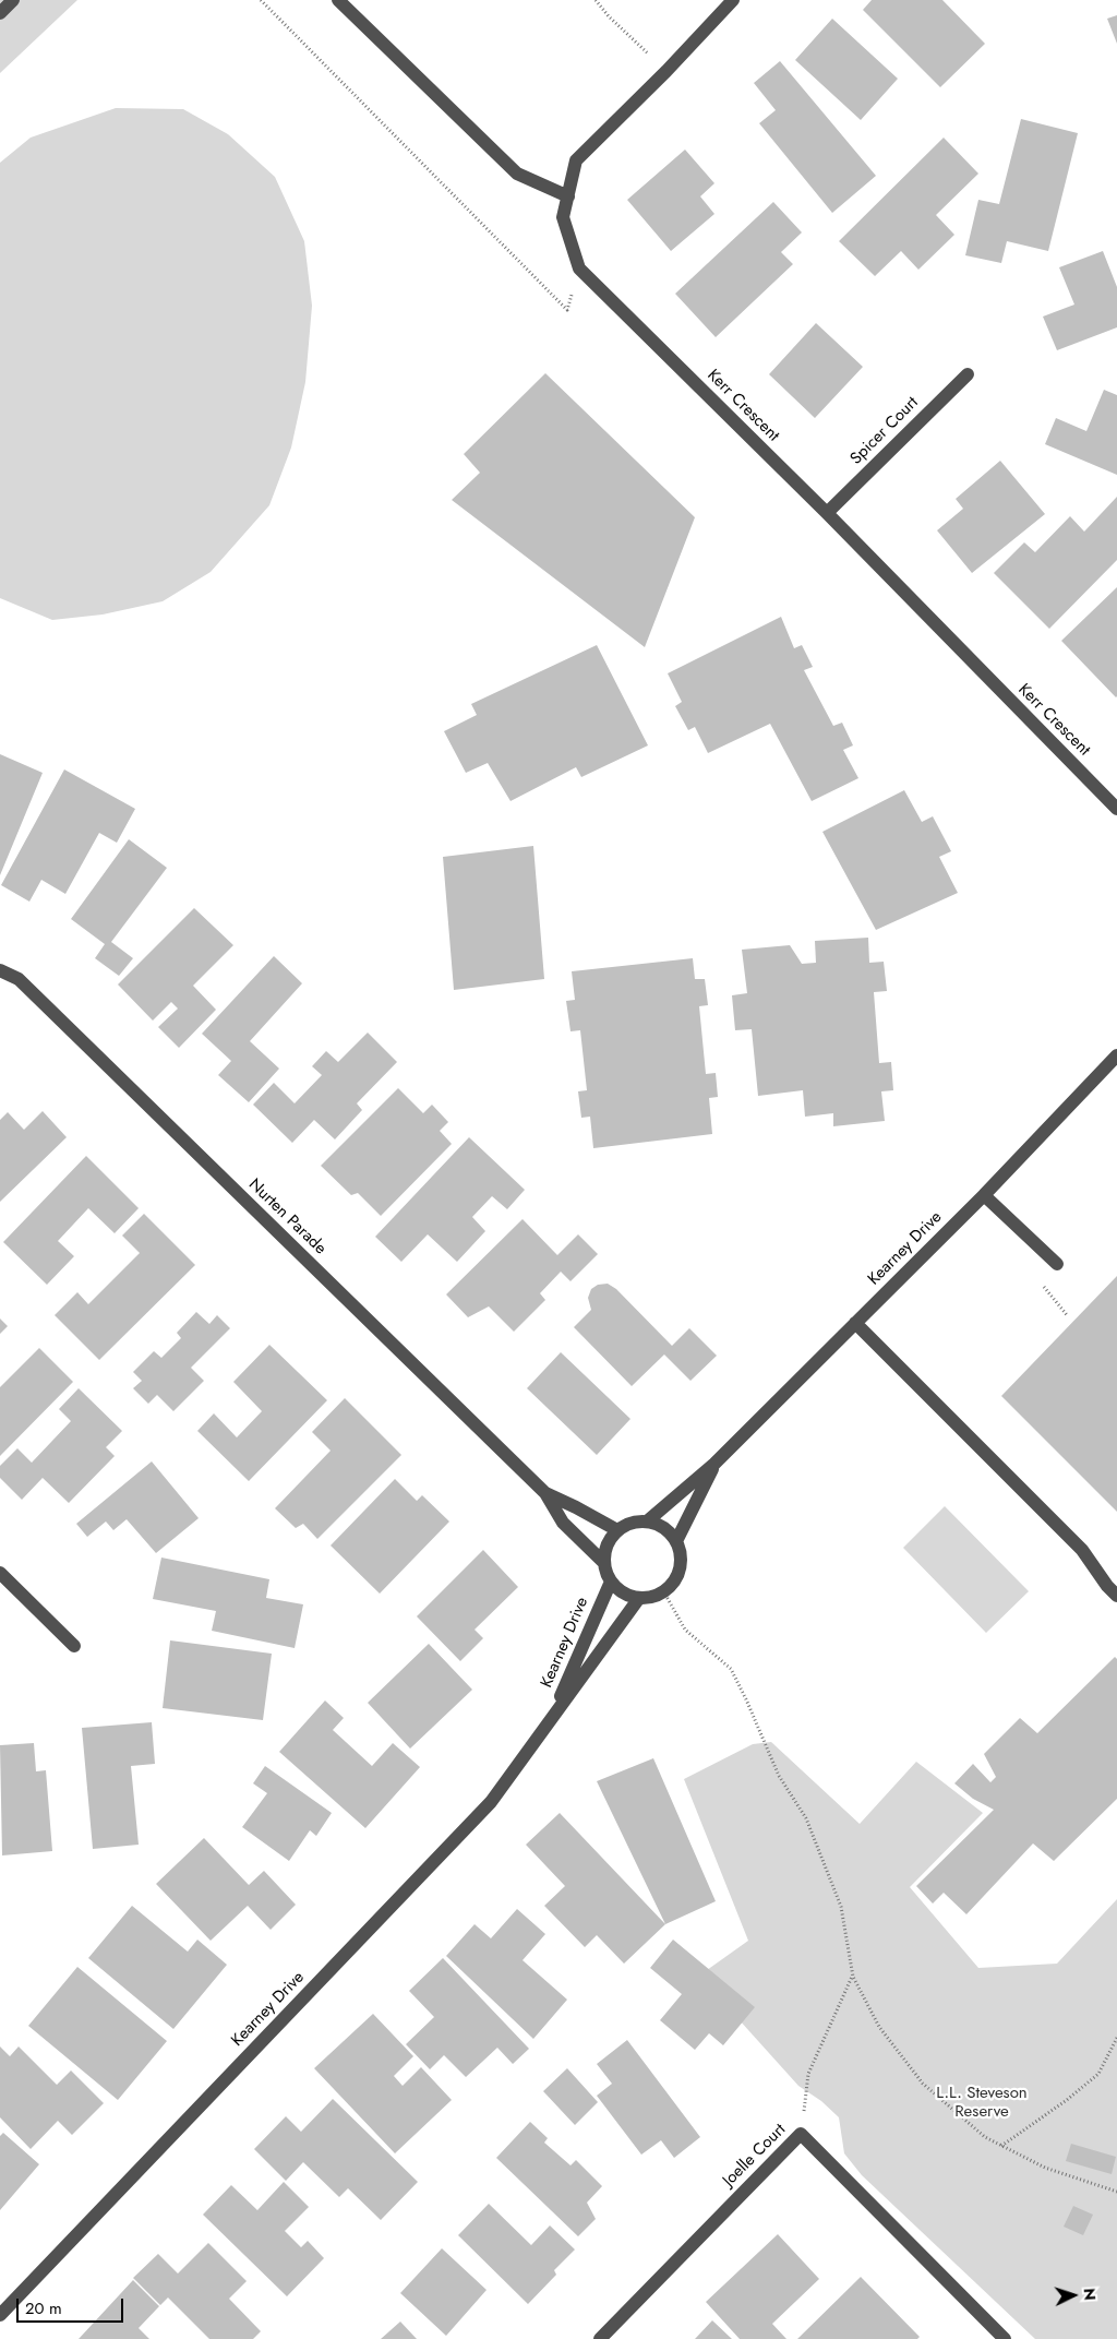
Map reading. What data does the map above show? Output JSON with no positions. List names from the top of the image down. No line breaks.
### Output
{"streets":{"street":["Kerr Crescent","Spicer Court","Nurten Parade","Kearney Drive","Joelle Court"]},"crossings":[["Kerr Crescent","Spicer Court"],["Nurten Parade","Kearney Drive"]],"parks":["L.L. Steveson Reserve"],"scale_bar":"20 m","north":"right"}
